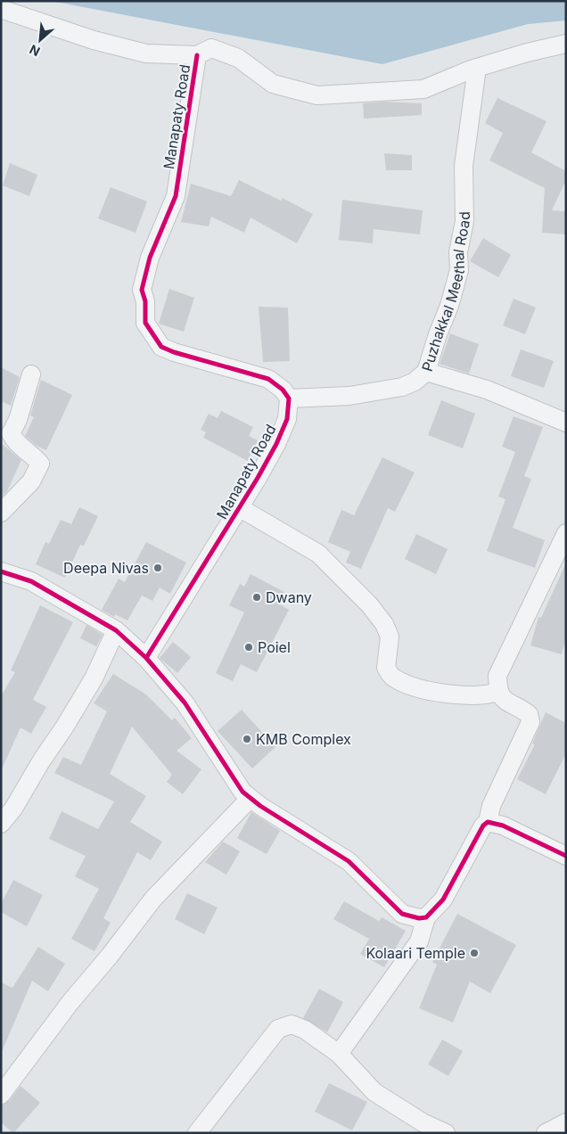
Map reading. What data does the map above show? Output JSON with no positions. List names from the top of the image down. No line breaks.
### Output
{"streets":{"street":["Manapaty Road","Puzhakkal Meethal Road"]},"crossings":[["Manapaty Road","Puzhakkal Meethal Road"]],"places":["Deepa Nivas","Dwany","Poiel","KMB Complex","Kolaari Temple"],"north":"bottom left"}
